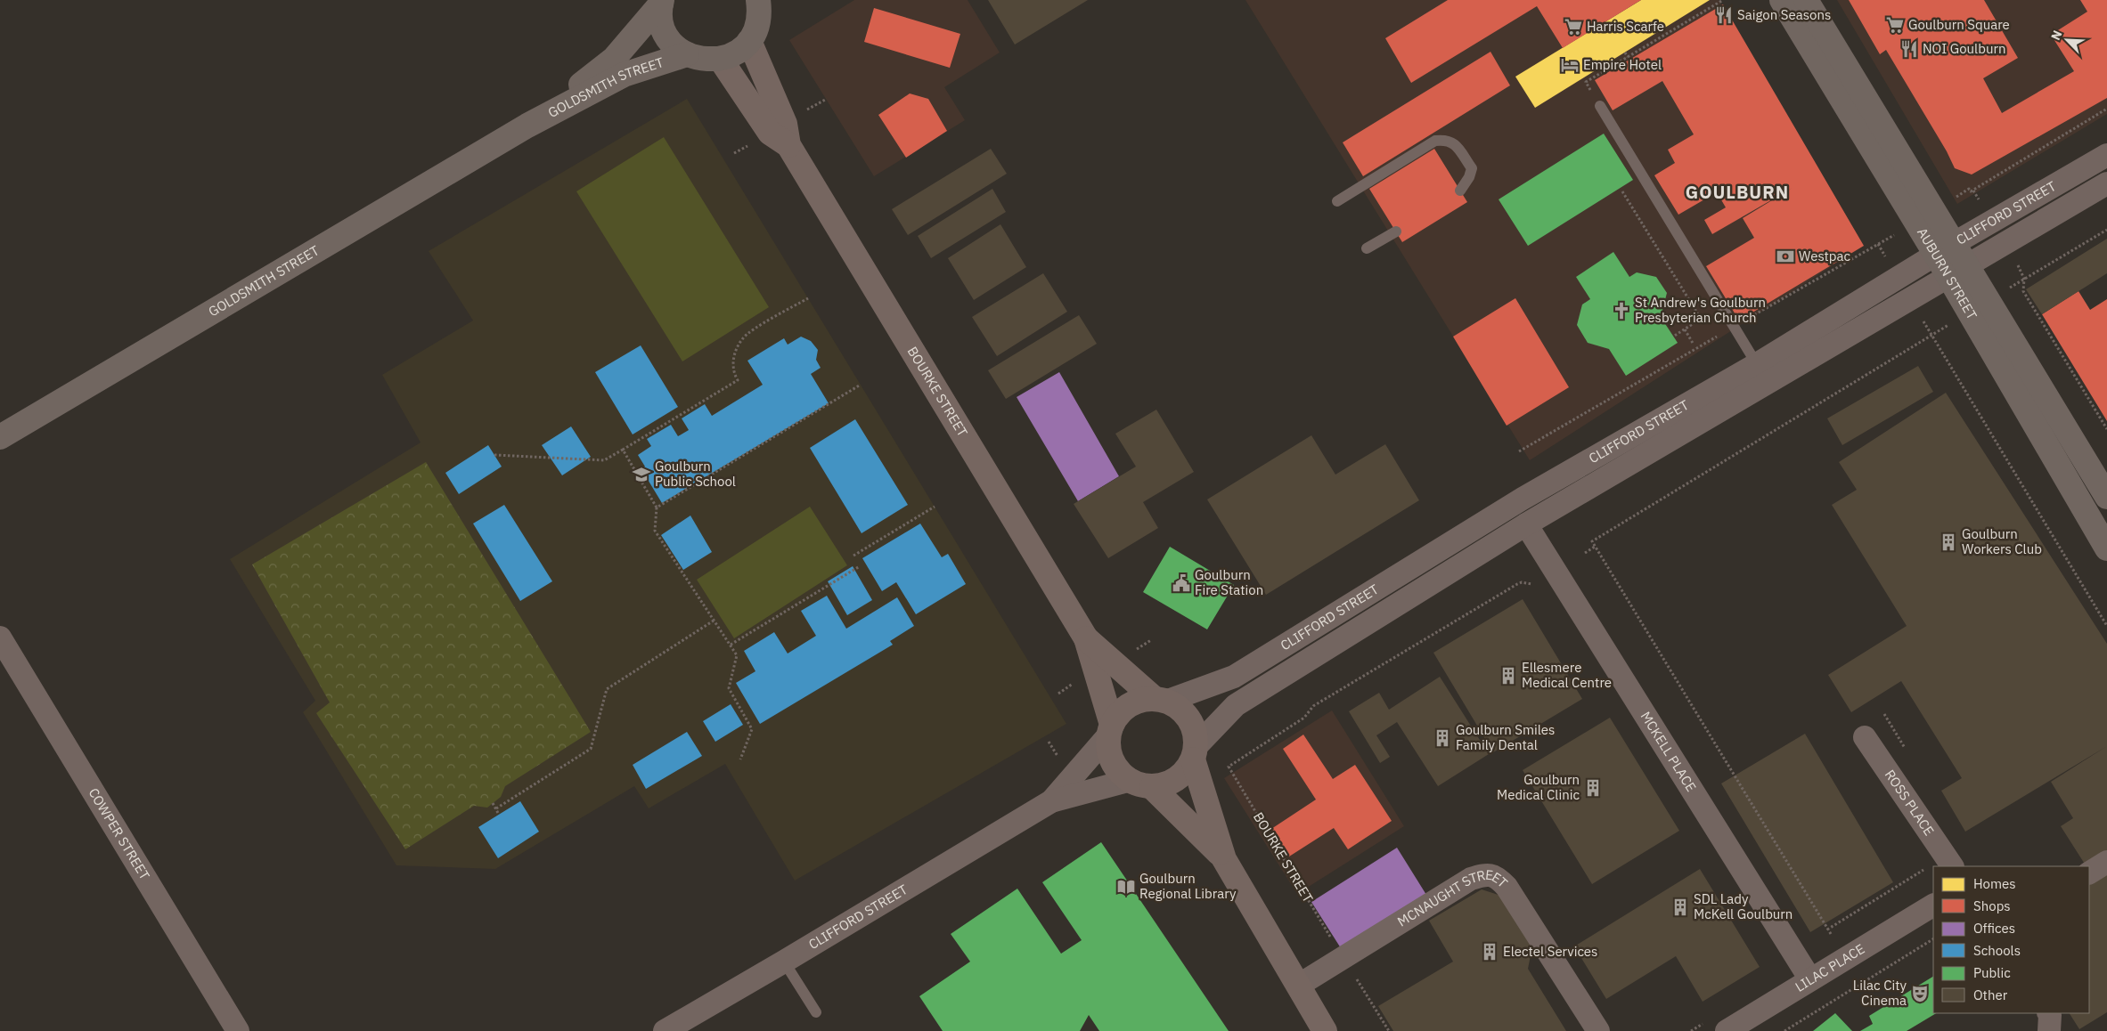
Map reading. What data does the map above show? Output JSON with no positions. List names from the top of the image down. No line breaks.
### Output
{"streets":{"main road":["GOLDSMITH STREET","AUBURN STREET","BOURKE STREET"],"street":["CLIFFORD STREET","MCKELL PLACE","ROSS PLACE","COWPER STREET","MCNAUGHT STREET","LILAC PLACE"]},"crossings":[["CLIFFORD STREET","AUBURN STREET"],["CLIFFORD STREET","BOURKE STREET"],["CLIFFORD STREET","MCKELL PLACE"],["MCKELL PLACE","LILAC PLACE"]],"districts":["GOULBURN"],"places":{"restaurant":["Saigon Seasons","NOI Goulburn"],"supermarket":["Goulburn Square","Harris Scarfe"],"hotel":["Empire Hotel"],"bank":["Westpac"],"church":["St Andrew's Goulburn Presbyterian Church"],"school or university":["Goulburn Public School"],"building":["Goulburn Workers Club","Ellesmere Medical Centre","Goulburn Smiles Family Dental","Goulburn Medical Clinic","SDL Lady McKell Goulburn","Electel Services"],"public building":["Goulburn Fire Station"],"library":["Goulburn Regional Library"],"theatre":["Lilac City Cinema"]},"legend":["Homes","Shops","Offices","Schools","Public","Other"],"north":"top left"}
